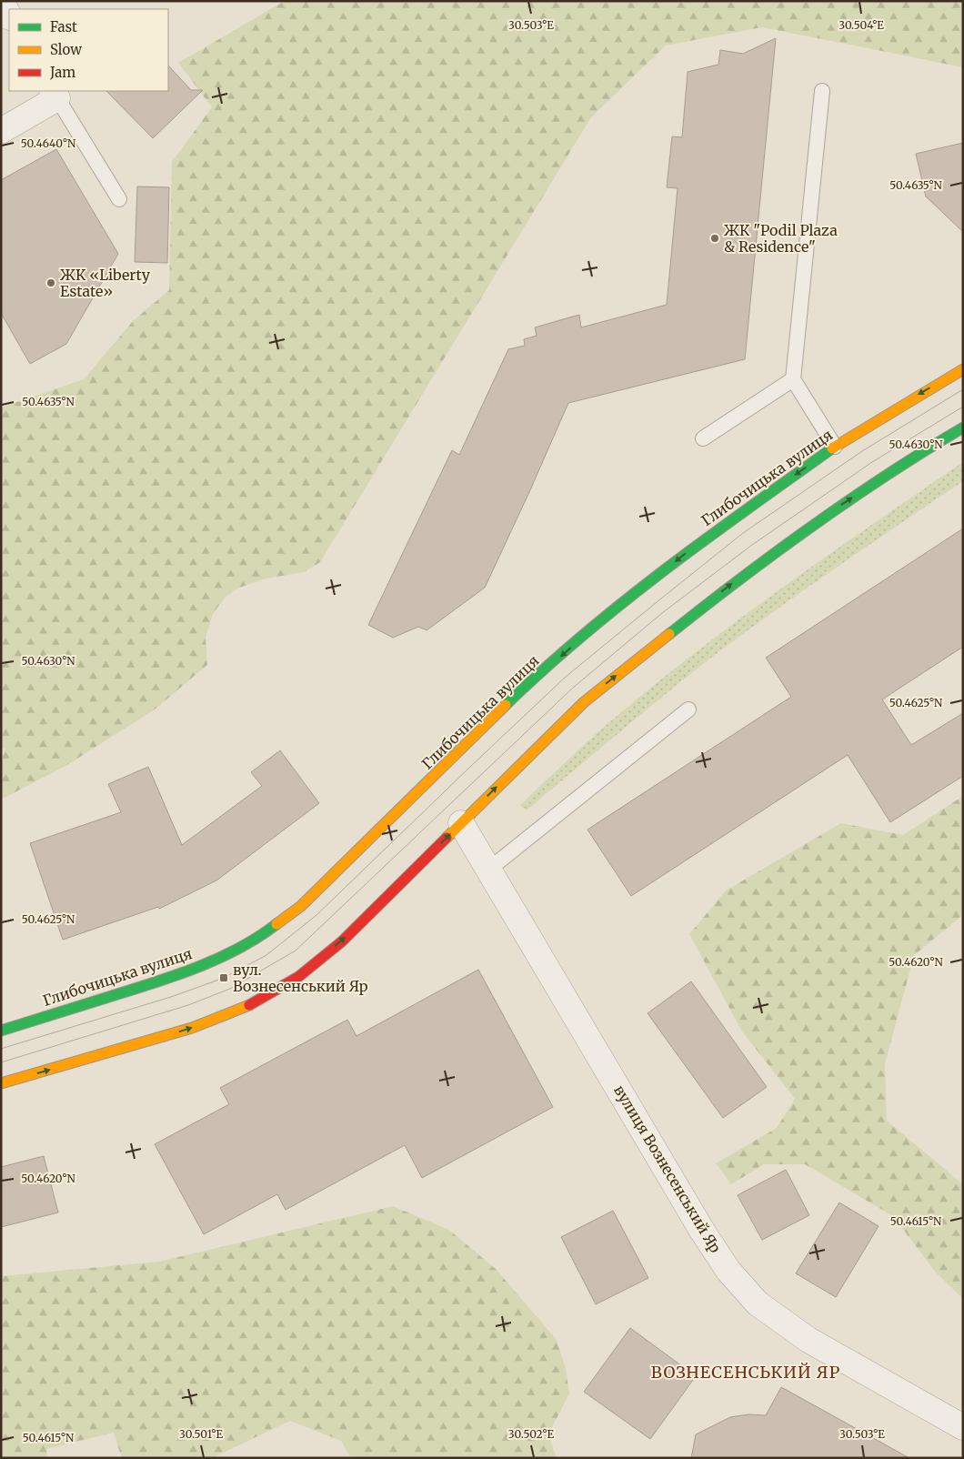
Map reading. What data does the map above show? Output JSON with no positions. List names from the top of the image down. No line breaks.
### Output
{"streets":{"main road":["Глибочицька вулиця"],"street":["вулиця Вознесенський Яр"]},"districts":["ВОЗНЕСЕНСЬКИЙ ЯР"],"places":{"other":["ЖК \"Podil Plaza & Residence\"","ЖК «Liberty Estate»"],"transit":["вул. Вознесенський Яр"]},"legend":["Fast","Slow","Jam"],"coordinates":["30.503°E","30.504°E","50.4640°N","50.4635°N","50.4630°N","50.4625°N","50.4620°N","50.4615°N","30.501°E","30.502°E"]}
